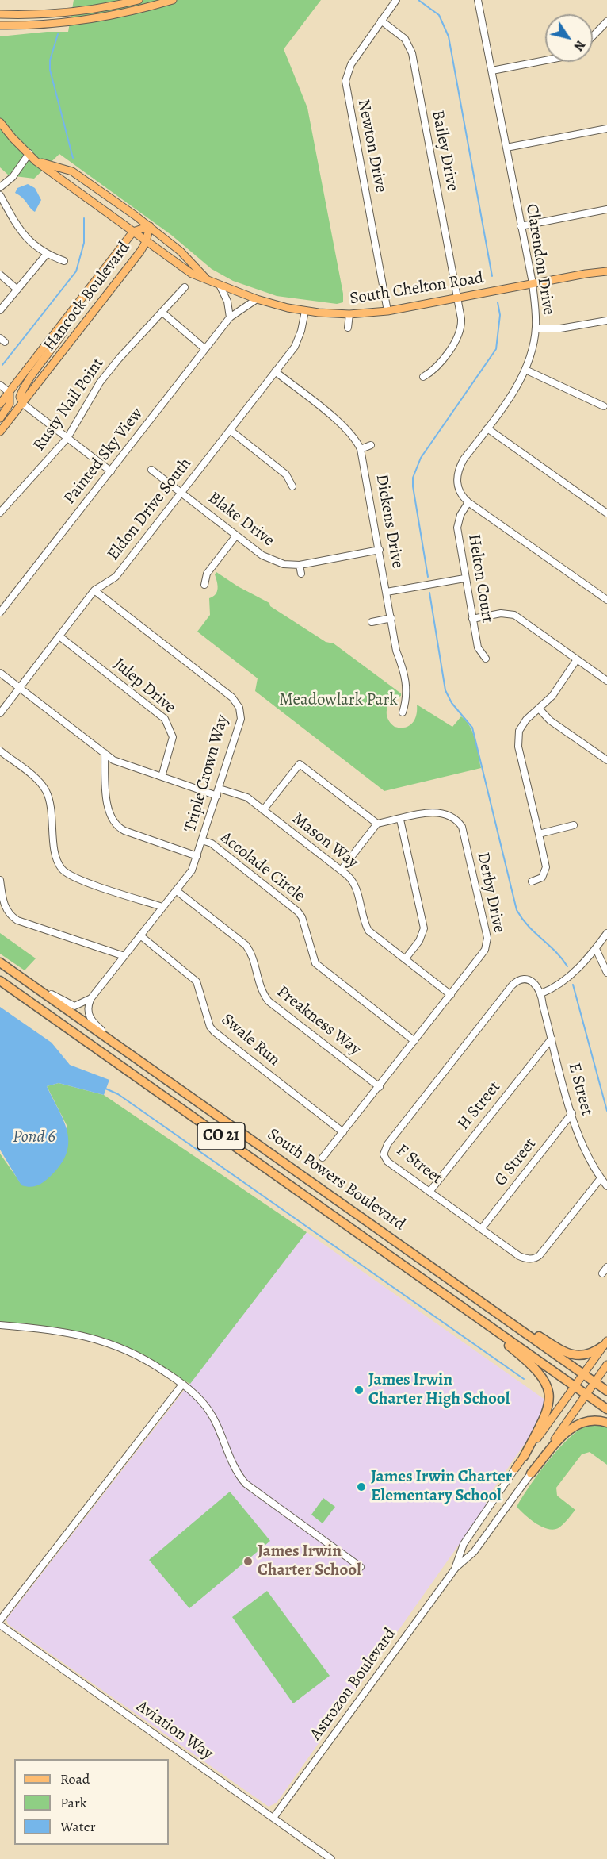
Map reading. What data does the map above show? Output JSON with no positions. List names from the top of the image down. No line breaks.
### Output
{"streets":{"highway":["CO 21","South Powers Boulevard"],"main road":["South Chelton Road","Hancock Boulevard","Astrozon Boulevard"],"street":["Newton Drive","Bailey Drive","Clarendon Drive","Rusty Nail Point","Painted Sky View","Eldon Drive South","Blake Drive","Dickens Drive","Helton Court","Julep Drive","Triple Crown Way","Mason Way","Accolade Circle","Derby Drive","Preakness Way","Swale Run","E Street","H Street","G Street","F Street","Aviation Way"]},"crossings":[["Newton Drive","Bailey Drive"],["Newton Drive","South Chelton Road"],["Bailey Drive","South Chelton Road"],["Clarendon Drive","South Chelton Road"],["Clarendon Drive","Helton Court"],["South Chelton Road","Hancock Boulevard"],["South Chelton Road","Painted Sky View"],["South Chelton Road","Eldon Drive South"],["Eldon Drive South","Blake Drive"],["Eldon Drive South","Dickens Drive"],["Eldon Drive South","Julep Drive"],["Eldon Drive South","Triple Crown Way"],["Blake Drive","Dickens Drive"],["Triple Crown Way","Mason Way"],["Triple Crown Way","Accolade Circle"],["Triple Crown Way","Preakness Way"],["Triple Crown Way","Swale Run"],["Mason Way","Derby Drive"],["Accolade Circle","Derby Drive"],["Derby Drive","Preakness Way"],["Derby Drive","Swale Run"],["E Street","H Street"],["E Street","G Street"],["E Street","F Street"],["H Street","F Street"],["G Street","F Street"],["South Powers Boulevard","Astrozon Boulevard"],["Astrozon Boulevard","Aviation Way"]],"water":["Pond 6"],"parks":["Meadowlark Park"],"places":["James Irwin Charter High School","James Irwin Charter Elementary School","James Irwin Charter School"],"legend":["Road","Park","Water"],"north":"bottom right"}
